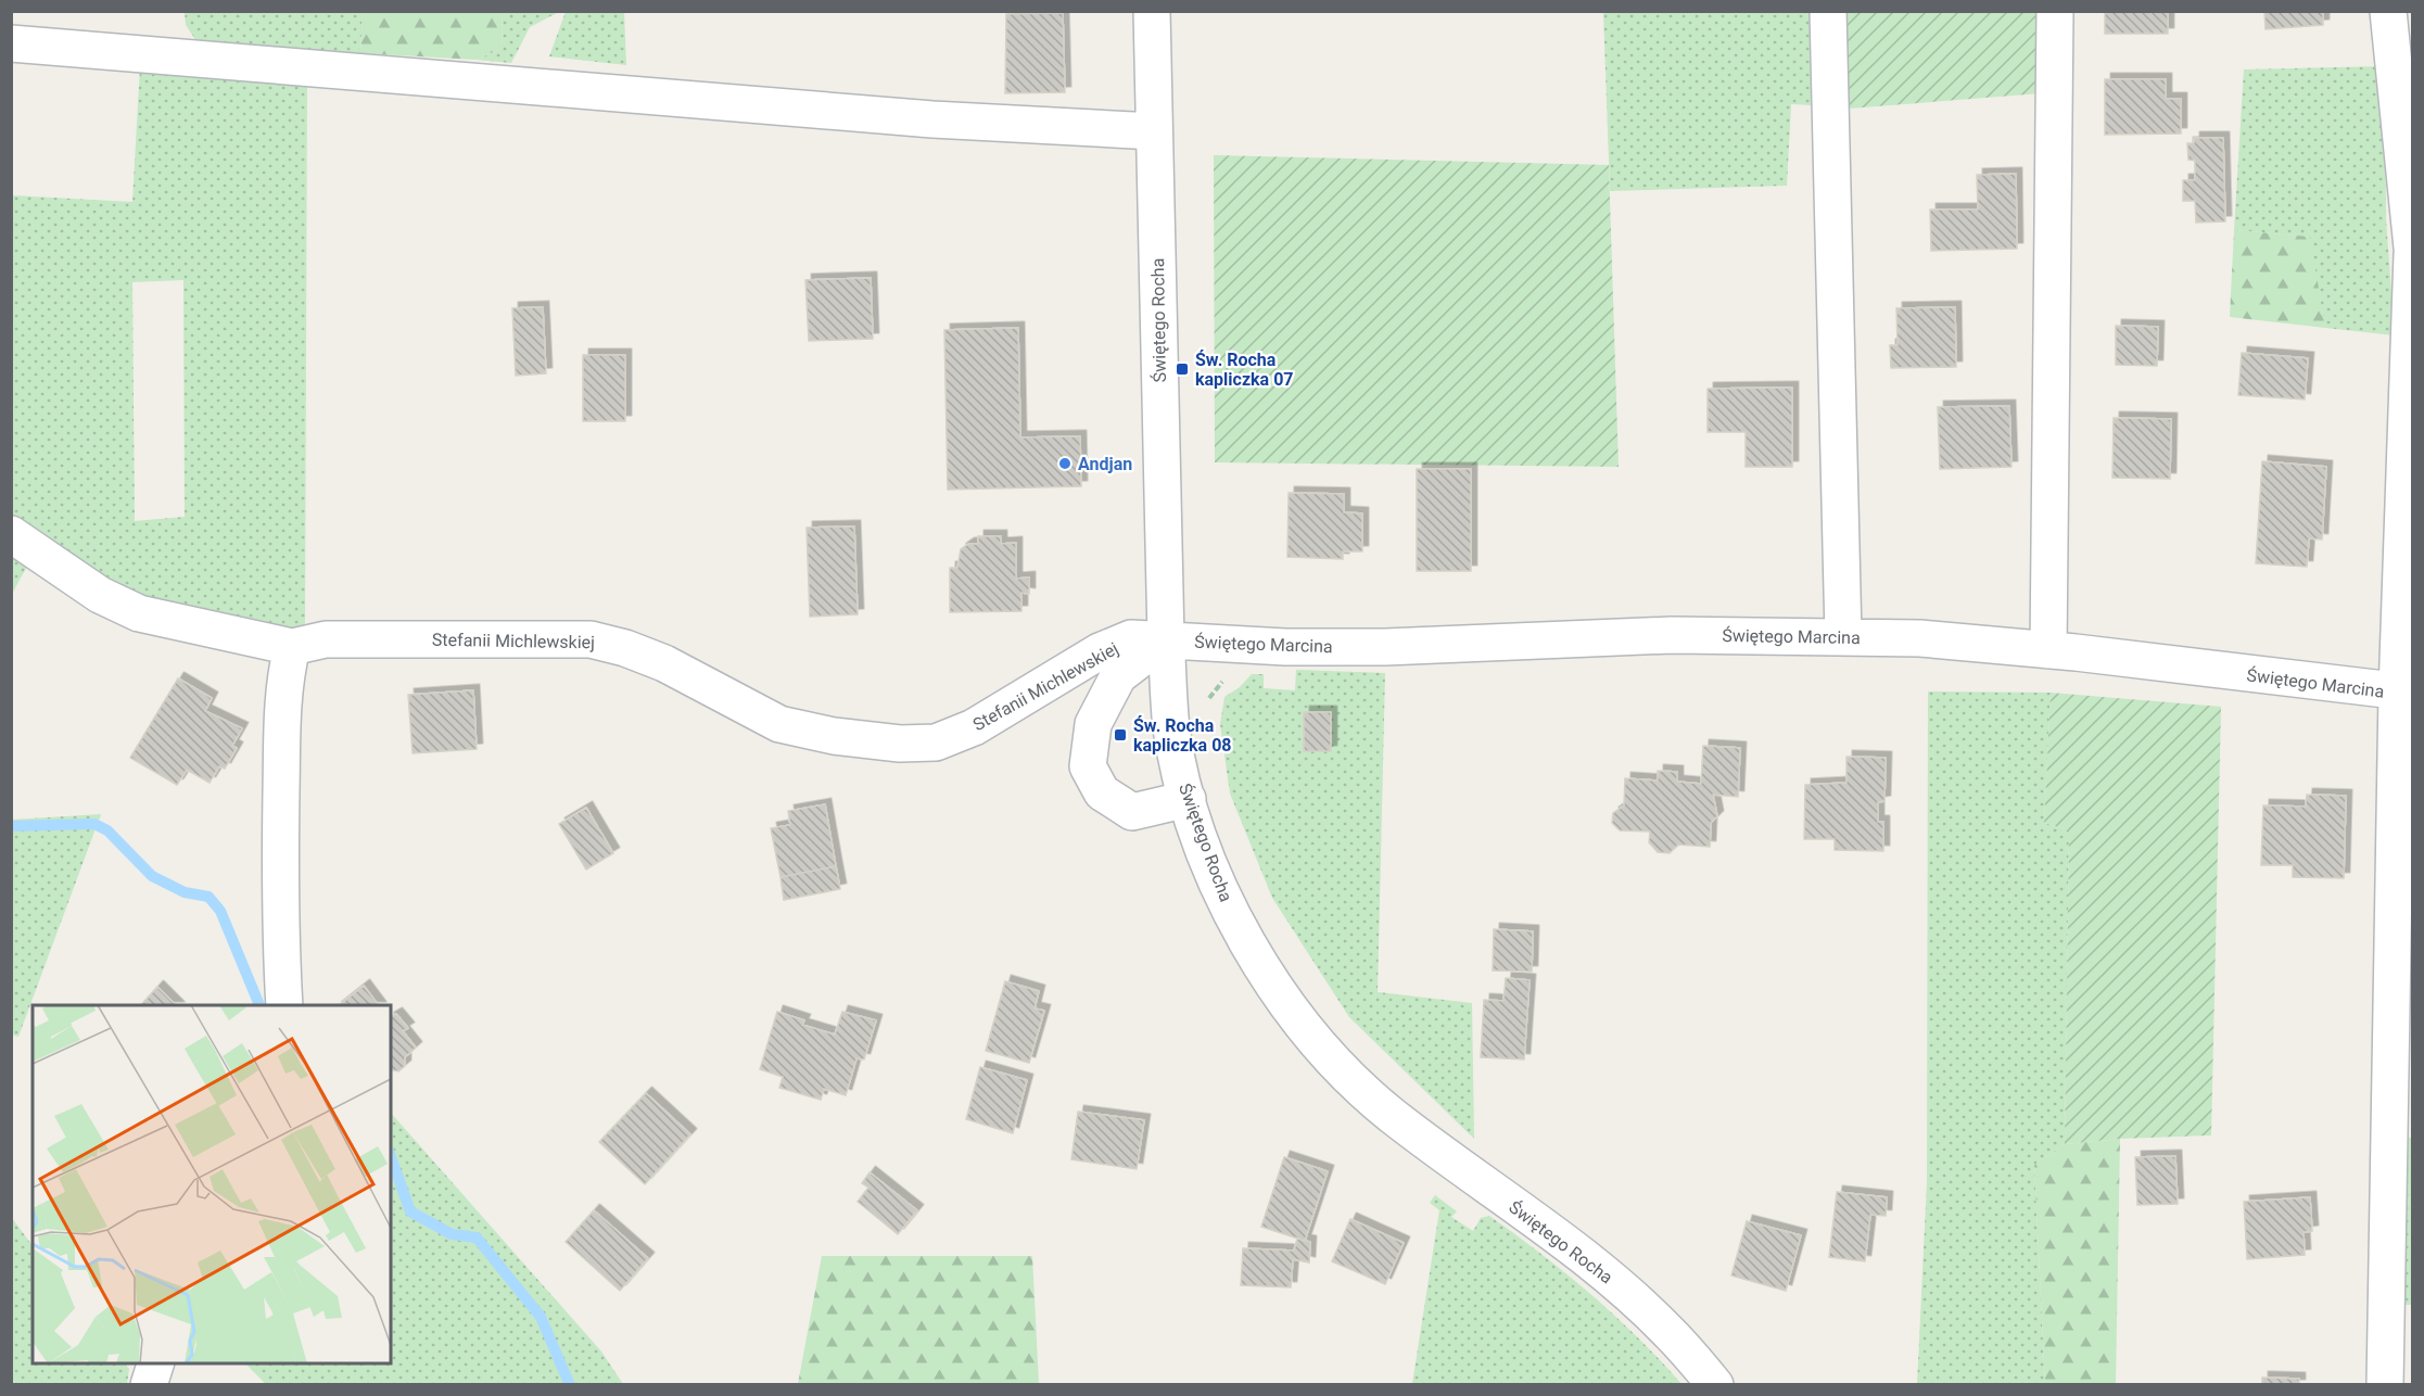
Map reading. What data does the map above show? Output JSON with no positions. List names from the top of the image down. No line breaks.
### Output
{"streets":{"street":["Świętego Rocha","Świętego Marcina","Stefanii Michlewskiej"]},"crossings":[["Świętego Rocha","Świętego Marcina"],["Świętego Rocha","Stefanii Michlewskiej"],["Świętego Marcina","Stefanii Michlewskiej"]],"places":{"transit":["Św. Rocha kapliczka 07","Św. Rocha kapliczka 08"],"other":["Andjan"]}}
